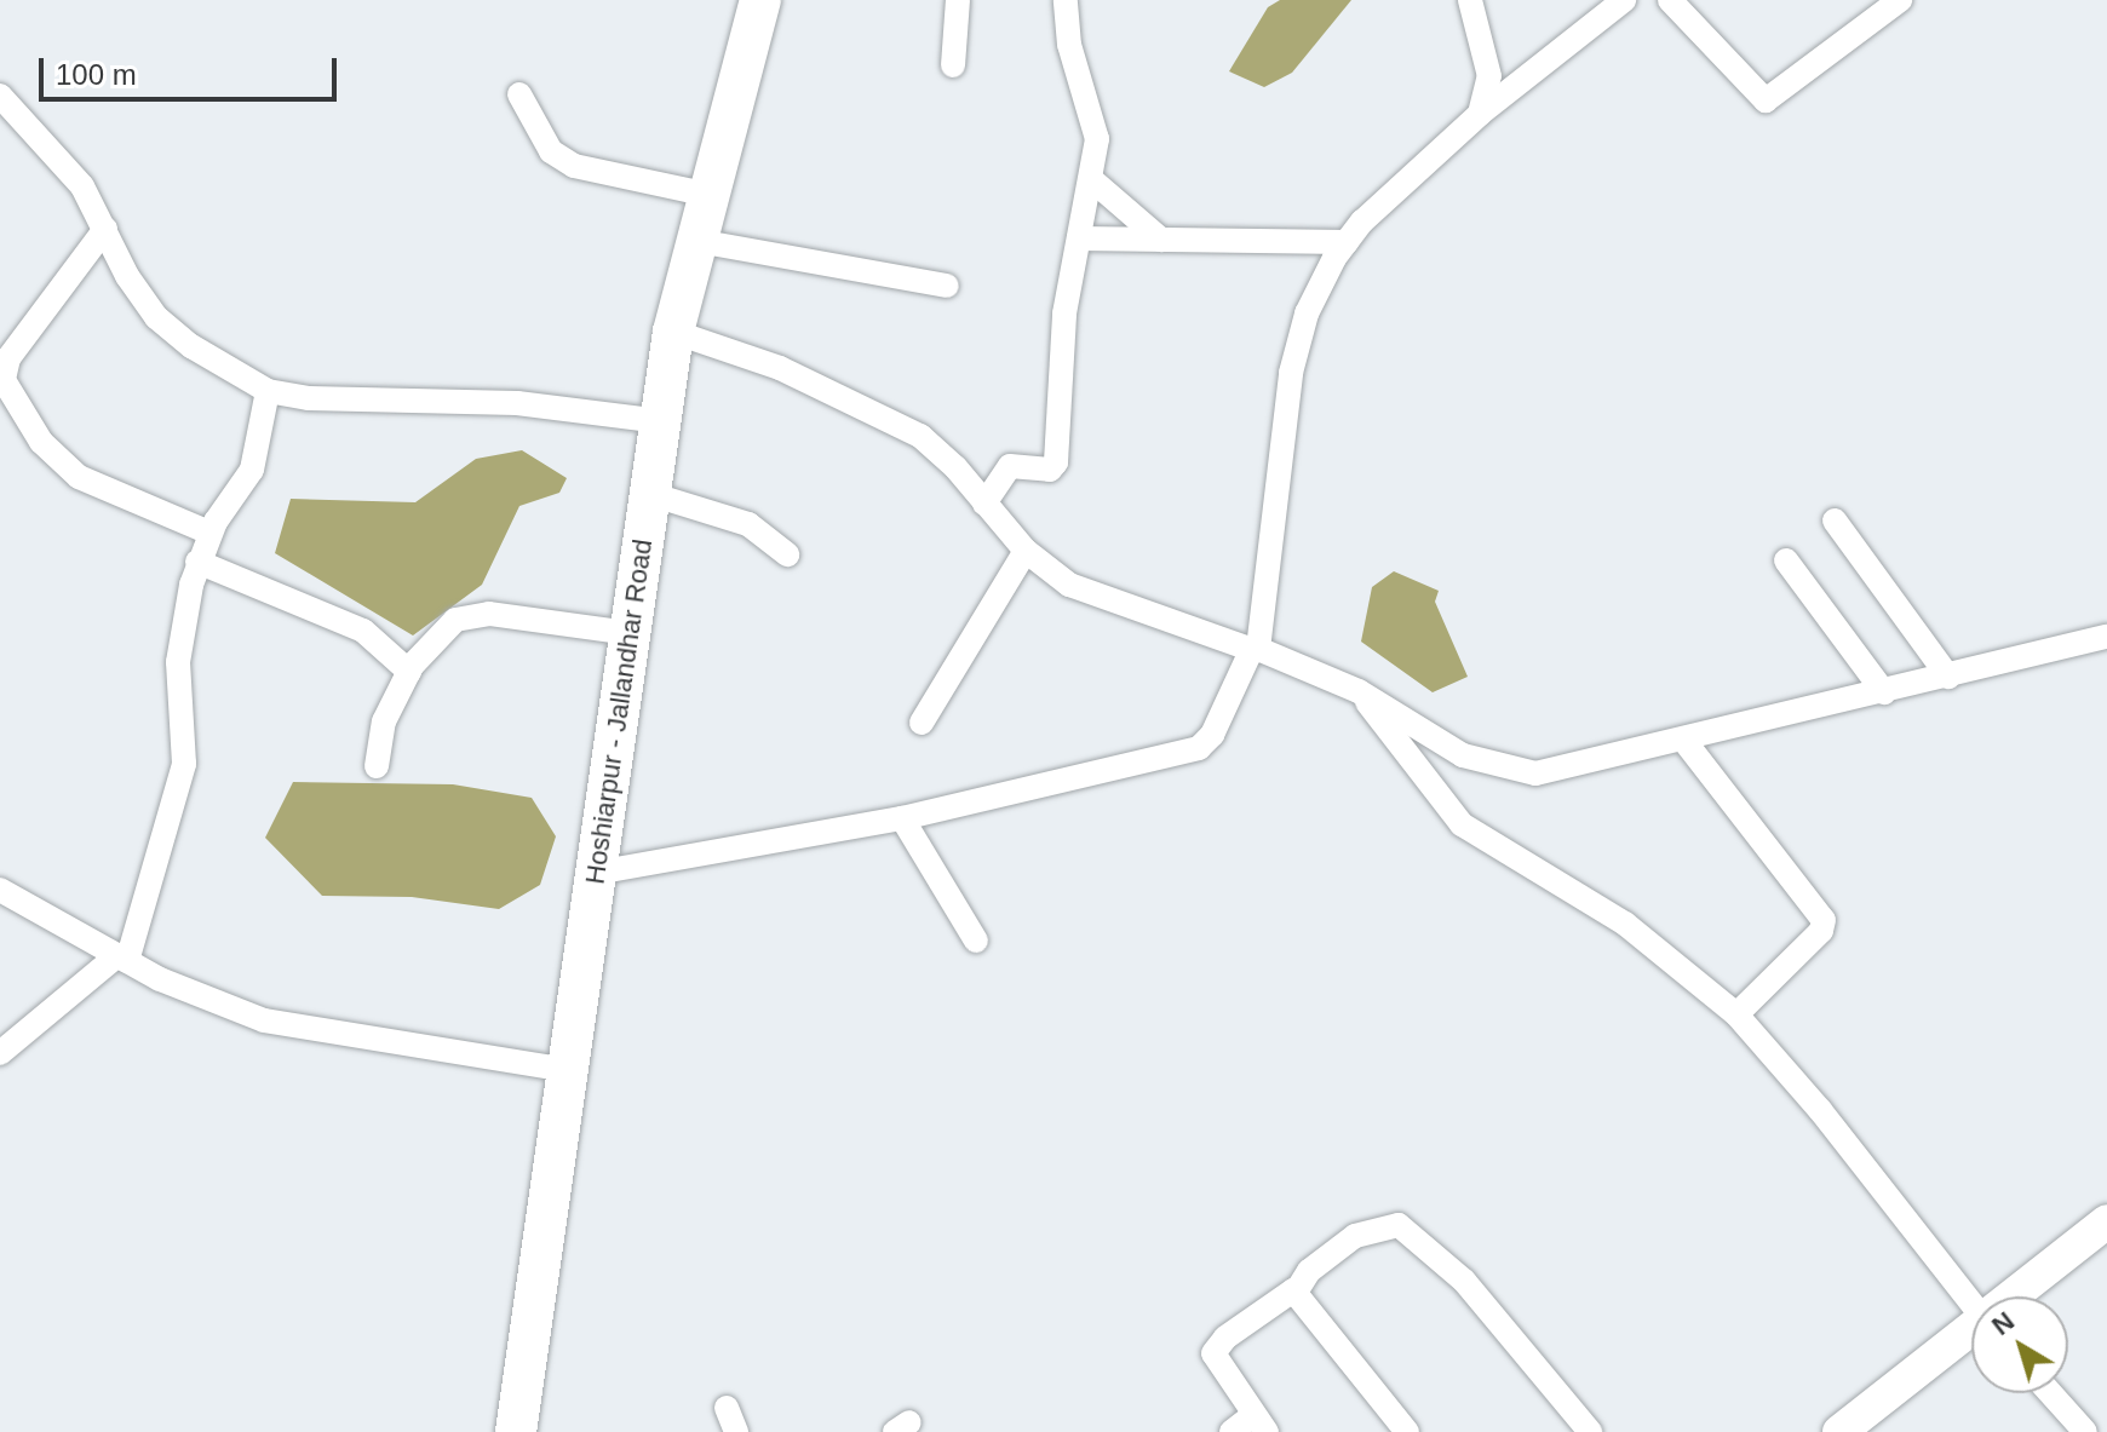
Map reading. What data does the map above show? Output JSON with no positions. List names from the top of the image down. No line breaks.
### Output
{"streets":{"highway":["Hoshiarpur - Jallandhar Road"]},"scale_bar":"100 m","north":"top left"}
